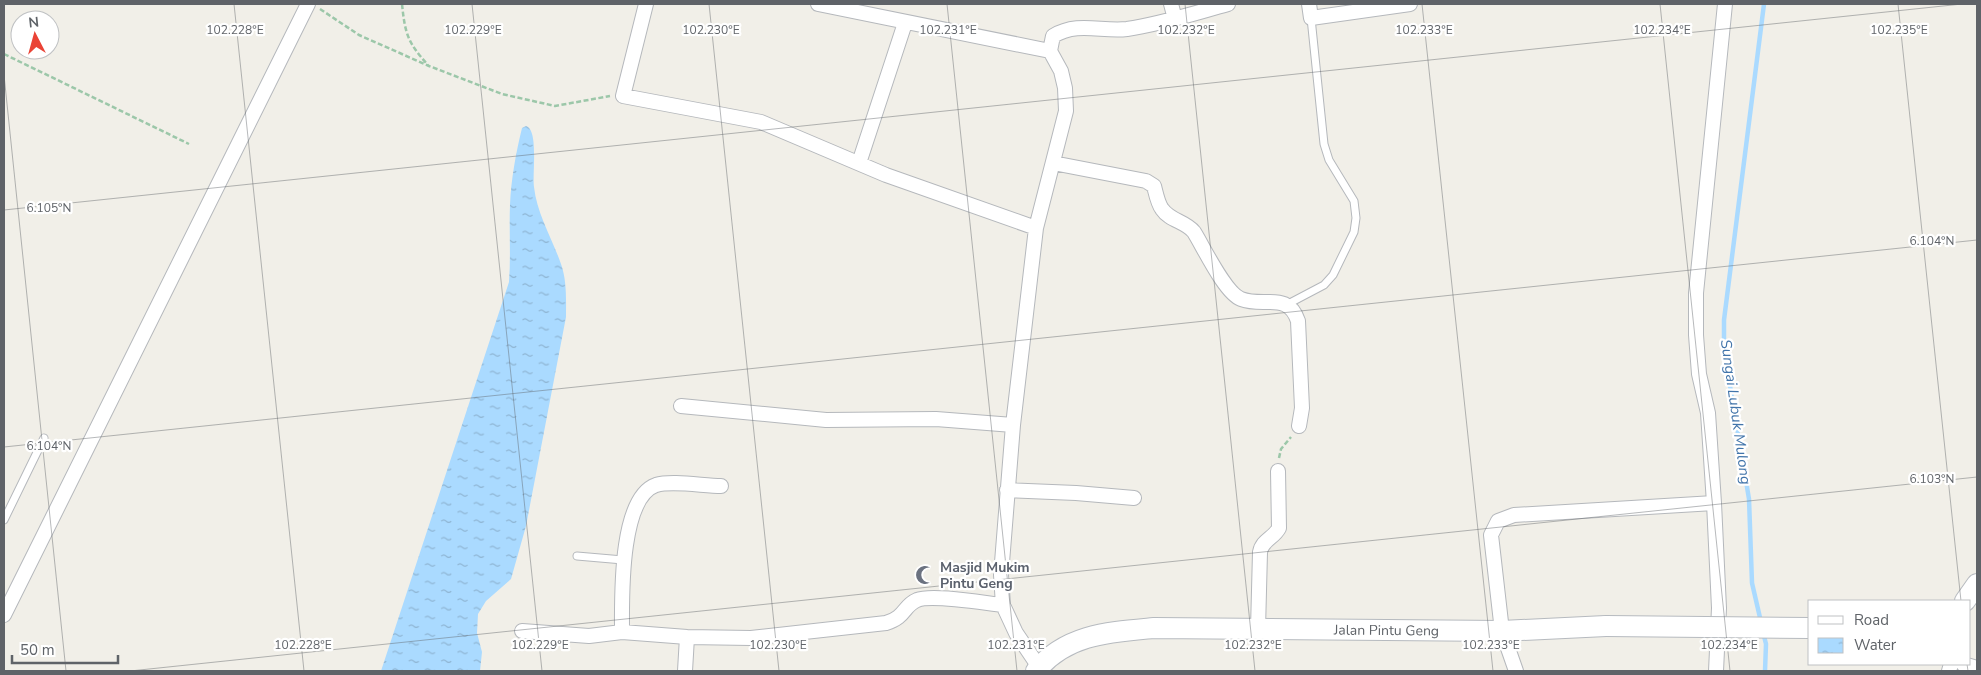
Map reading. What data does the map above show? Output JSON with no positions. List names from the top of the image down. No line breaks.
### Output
{"streets":{"main road":["Jalan Pintu Geng"]},"water":["Sungai Lubuk Mulong"],"places":{"mosque":["Masjid Mukim Pintu Geng"]},"legend":["Road","Water"],"scale_bar":"50 m","north":"top","coordinates":["102.228°E","102.229°E","102.230°E","102.231°E","102.232°E","102.233°E","102.234°E","102.235°E","6.105°N","6.104°N","6.103°N"]}
